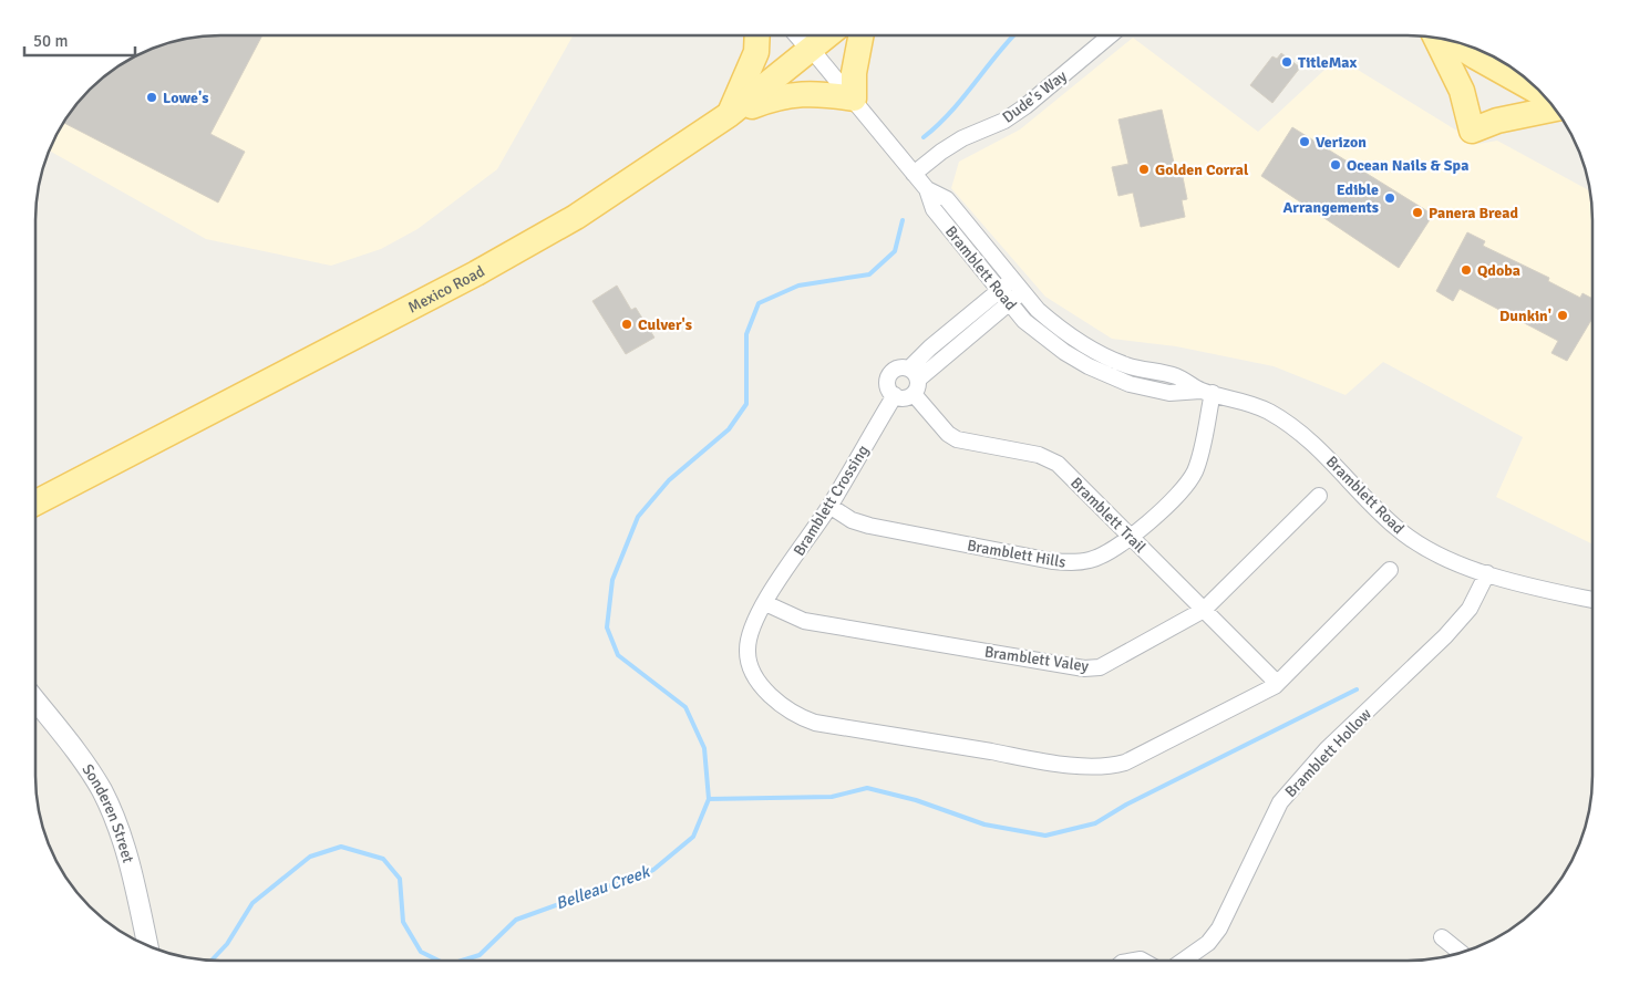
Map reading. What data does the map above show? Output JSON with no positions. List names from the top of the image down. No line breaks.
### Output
{"streets":{"main road":["Mexico Road"],"street":["Dude's Way","Bramblett Road","Bramblett Crossing","Bramblett Trail","Bramblett Hills","Bramblett Valey","Bramblett Hollow","Sonderen Street"]},"crossings":[["Dude's Way","Bramblett Road"],["Bramblett Road","Mexico Road"],["Bramblett Road","Bramblett Hills"],["Bramblett Road","Bramblett Hollow"],["Bramblett Crossing","Bramblett Trail"],["Bramblett Crossing","Bramblett Hills"],["Bramblett Crossing","Bramblett Valey"],["Bramblett Trail","Bramblett Hills"],["Bramblett Trail","Bramblett Valey"]],"water":["Belleau Creek"],"places":["TitleMax","Lowe's","Verizon","Ocean Nails & Spa","Golden Corral","Edible Arrangements","Panera Bread","Qdoba","Dunkin'","Culver's"],"scale_bar":"50 m"}
